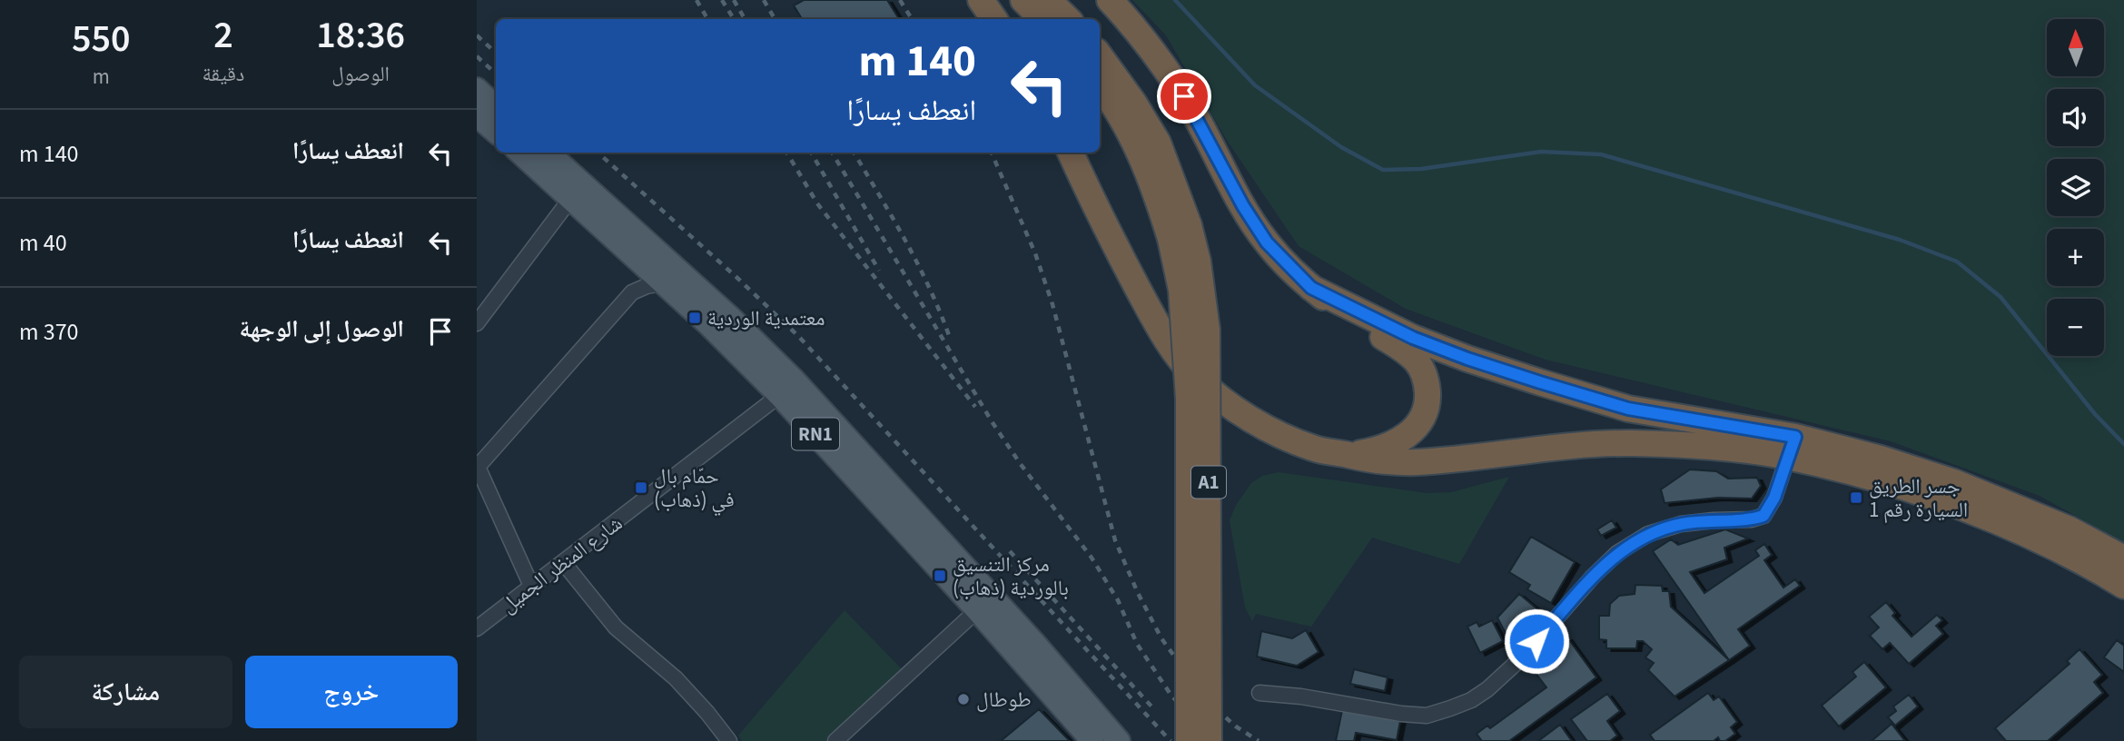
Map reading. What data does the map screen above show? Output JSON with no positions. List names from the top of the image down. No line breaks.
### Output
{"streets":{"highway":["A1"],"main road":["RN1"],"street":["شارع المنظر الجميل"]},"crossings":[["RN1","شارع المنظر الجميل"]],"places":{"transit":["معتمدية الوردية","حمّام بال في (ذهاب)","جسر الطريق السيارة رقم 1","مركز التنسيق بالوردية (ذهاب)"],"other":["طوطال"]},"north":"top","page":{"eta":["18:36","الوصول","2","دقيقة","550","m"],"map_buttons":["+","−"],"turn":["140 m","انعطف يسارًا"],"list":[{"name":"انعطف يسارًا","value":"140 m"},{"name":"انعطف يسارًا","value":"40 m"},{"name":"الوصول إلى الوجهة","value":"370 m"}],"buttons":["خروج","مشاركة"]}}
